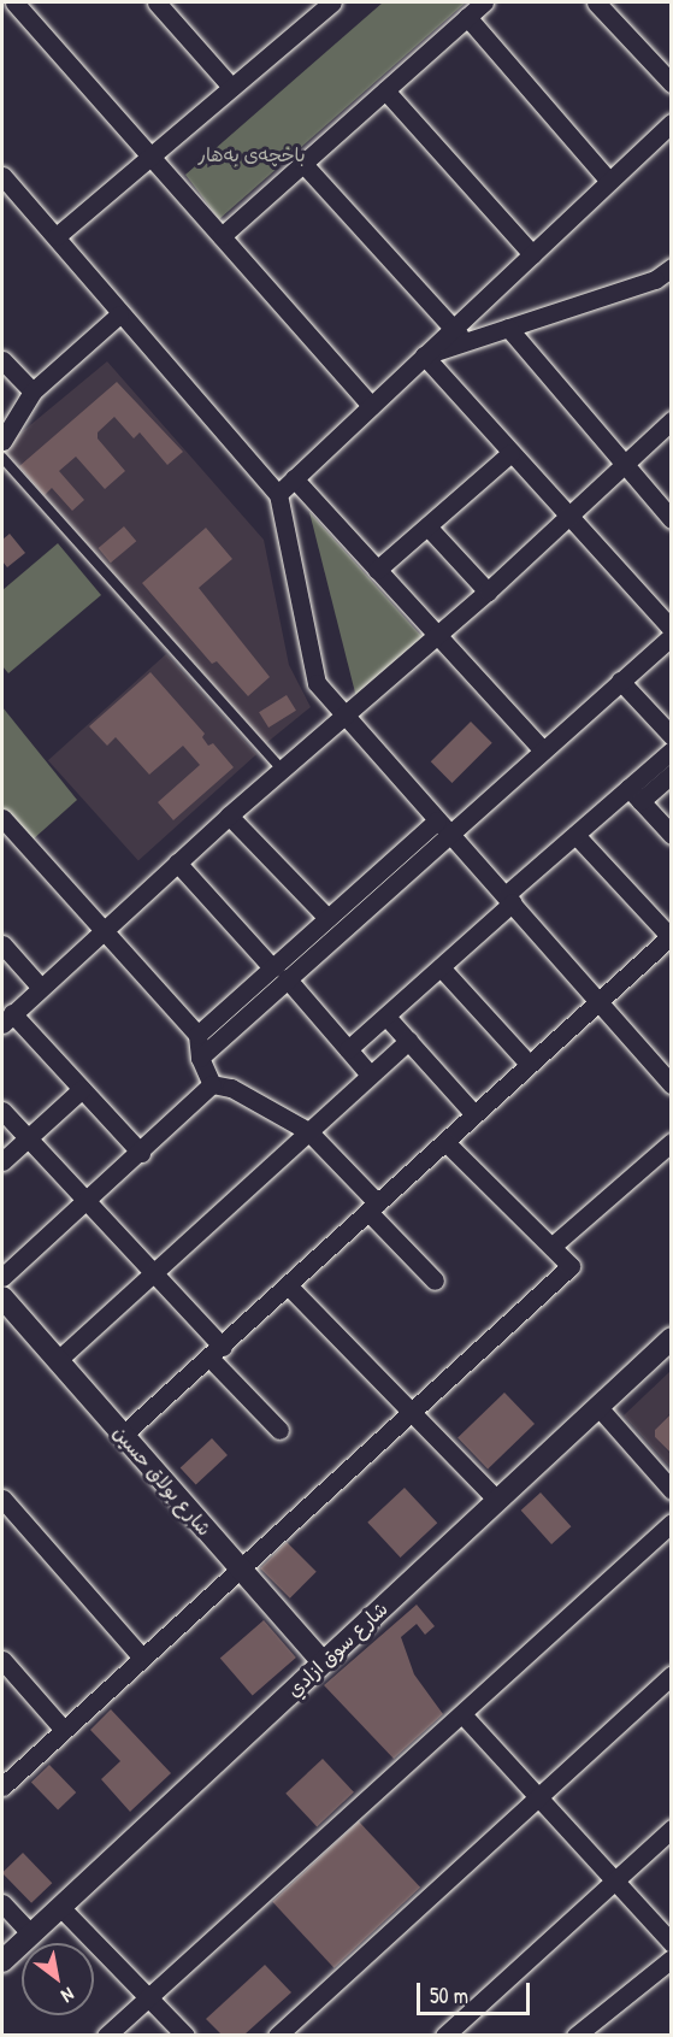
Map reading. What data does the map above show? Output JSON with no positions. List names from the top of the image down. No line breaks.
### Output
{"streets":{"street":["شارع بولاق حسين","شارع سوق ازادي"]},"crossings":[["شارع بولاق حسين","شارع سوق ازادي"]],"parks":["باخچەی بەهار"],"scale_bar":"50 m","north":"bottom right"}
